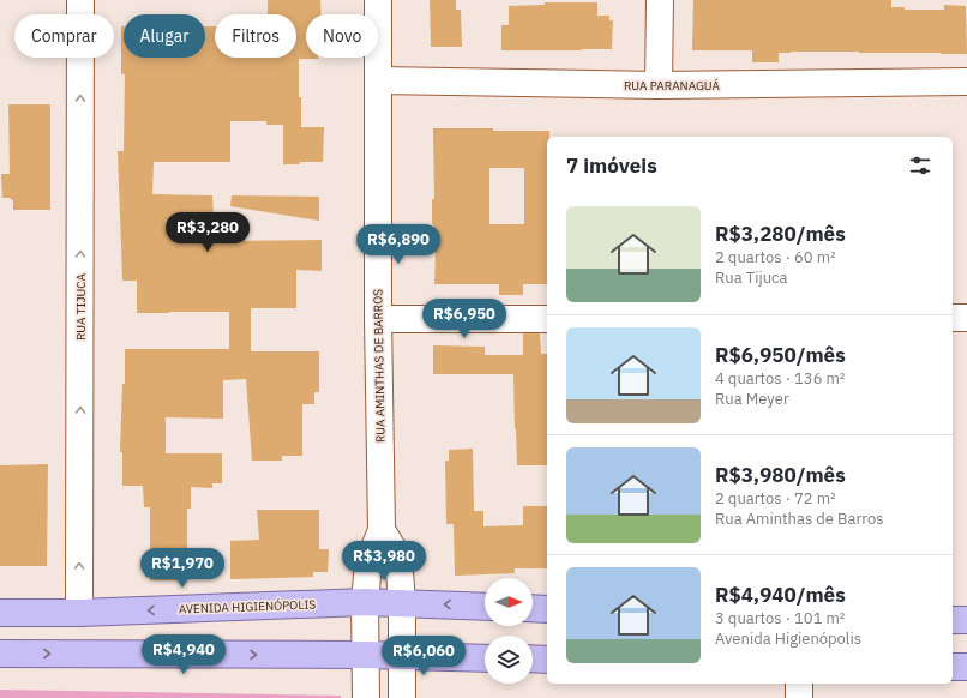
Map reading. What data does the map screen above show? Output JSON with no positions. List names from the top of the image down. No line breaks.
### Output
{"streets":{"main road":["AVENIDA HIGIENÓPOLIS"],"street":["RUA PARANAGUÁ","RUA TIJUCA","RUA AMINTHAS DE BARROS"]},"crossings":[["RUA PARANAGUÁ","RUA AMINTHAS DE BARROS"],["RUA TIJUCA","AVENIDA HIGIENÓPOLIS"],["RUA AMINTHAS DE BARROS","AVENIDA HIGIENÓPOLIS"]],"one_way":["RUA TIJUCA"],"north":"right","page":{"chip":["Comprar","Alugar","Filtros","Novo"],"heading":"7 imóveis","list":[{"name":"R$3,280/mês","note":"2 quartos · 60 m² · Rua Tijuca"},{"name":"R$6,950/mês","note":"4 quartos · 136 m² · Rua Meyer"},{"name":"R$3,980/mês","note":"2 quartos · 72 m² · Rua Aminthas de Barros"},{"name":"R$4,940/mês","note":"3 quartos · 101 m² · Avenida Higienópolis"}],"price":["R$3,280","R$6,890","R$6,950","R$3,980","R$1,970","R$4,940","R$6,060"]}}
